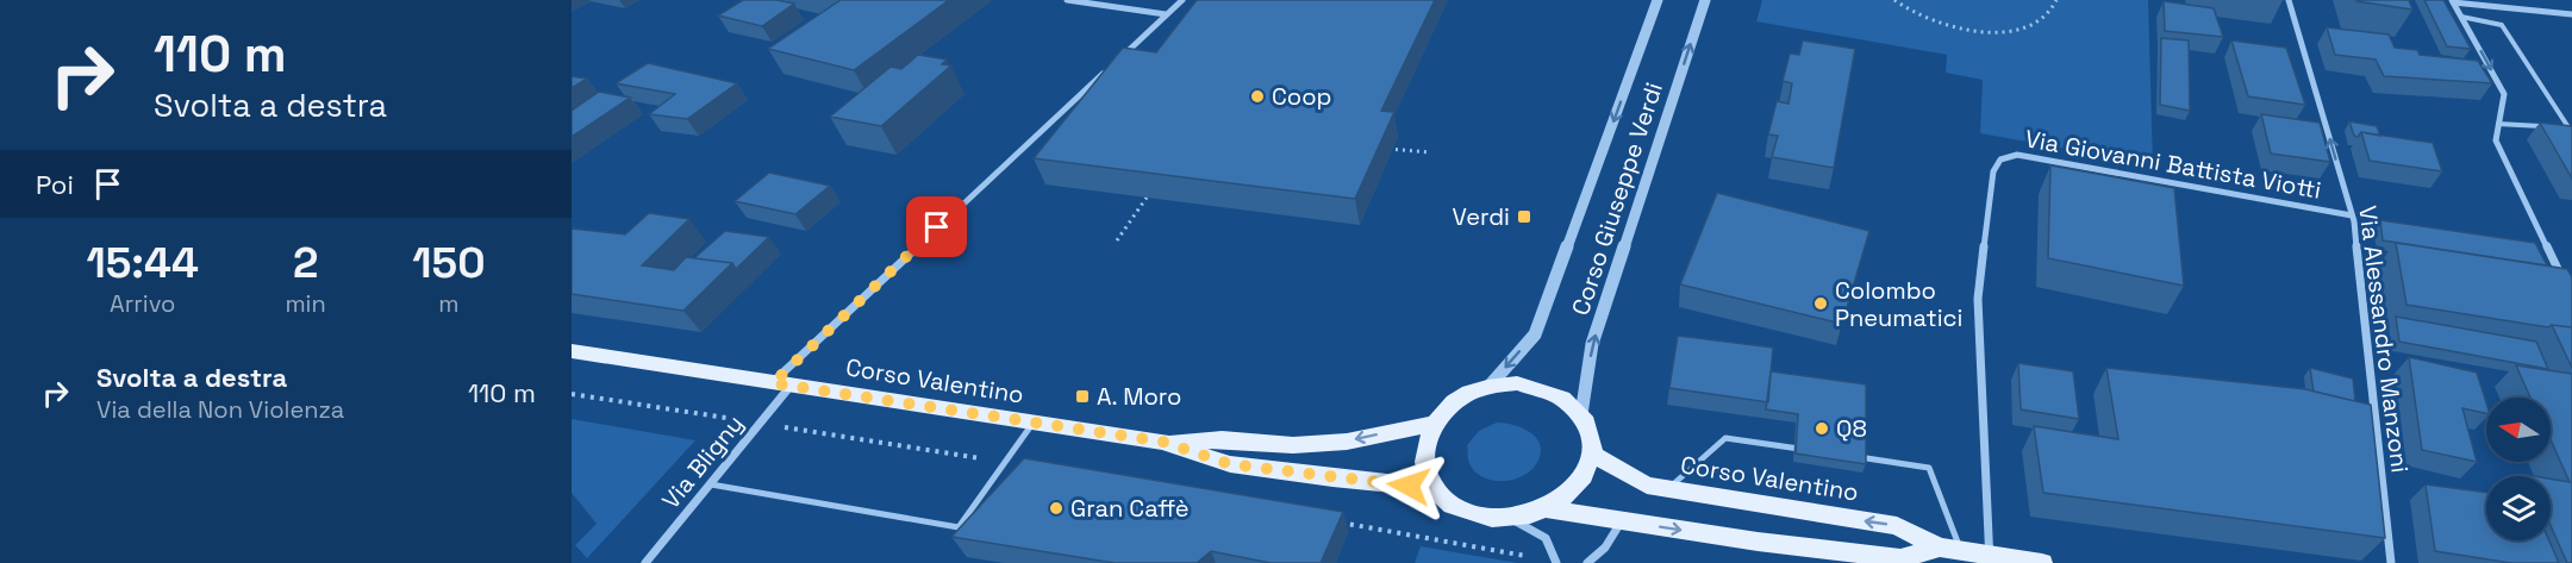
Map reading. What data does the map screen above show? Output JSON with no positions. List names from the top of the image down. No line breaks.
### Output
{"streets":{"main road":["Corso Valentino"],"street":["Via Giovanni Battista Viotti","Corso Giuseppe Verdi","Via Alessandro Manzoni","Via Bligny"]},"crossings":[["Via Giovanni Battista Viotti","Via Alessandro Manzoni"],["Via Giovanni Battista Viotti","Corso Valentino"],["Corso Giuseppe Verdi","Corso Valentino"],["Corso Valentino","Via Bligny"]],"one_way":["Via Alessandro Manzoni"],"places":{"other":["Coop","Colombo Pneumatici","Q8","Gran Caffè"],"transit":["Verdi","A. Moro"]},"north":"left","page":{"turn":["110 m","Svolta a destra"],"then":"Poi","eta":["15:44","Arrivo","2","min","150","m"],"list":[{"name":"Svolta a destra","note":"Via della Non Violenza","value":"110 m"}]}}
